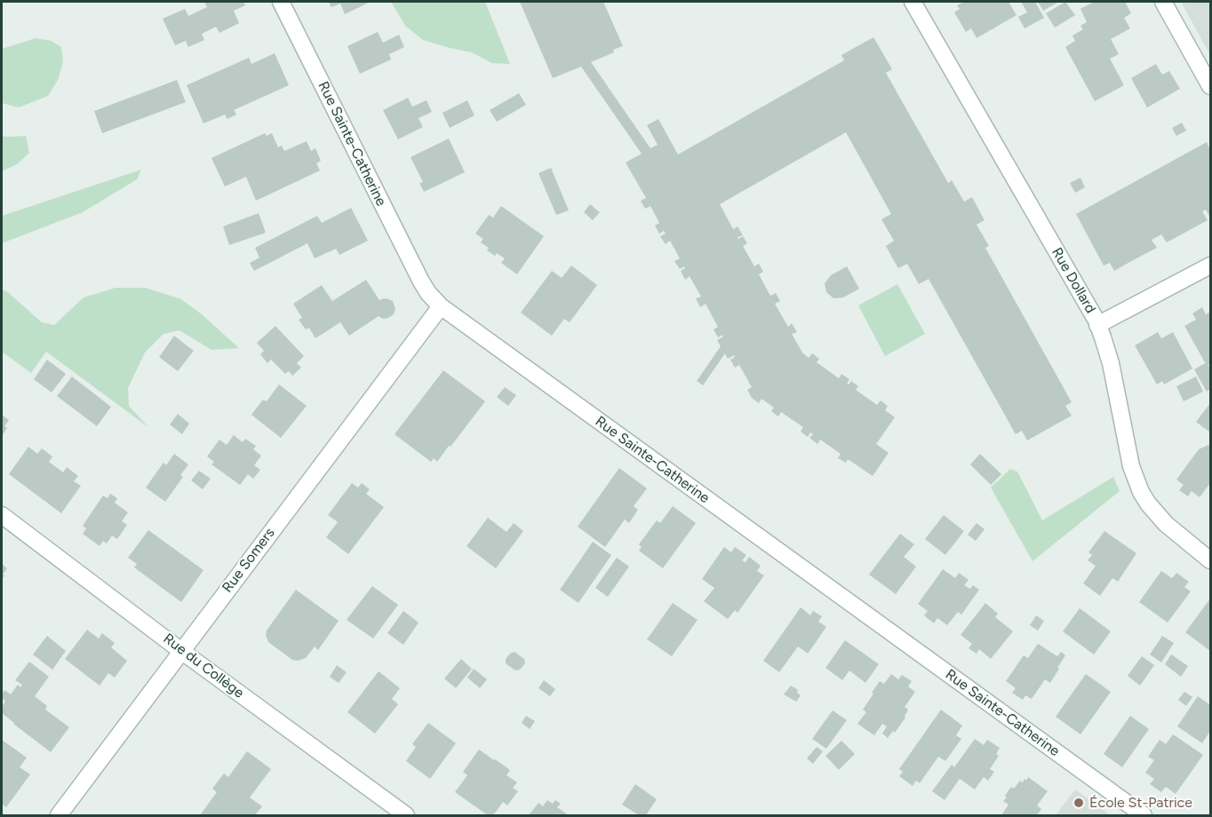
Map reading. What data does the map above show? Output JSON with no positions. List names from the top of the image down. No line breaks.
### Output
{"streets":{"street":["Rue Sainte-Catherine","Rue Dollard","Rue Somers","Rue du Collège"]},"crossings":[["Rue Sainte-Catherine","Rue Somers"],["Rue Somers","Rue du Collège"]],"places":["École St-Patrice"]}
